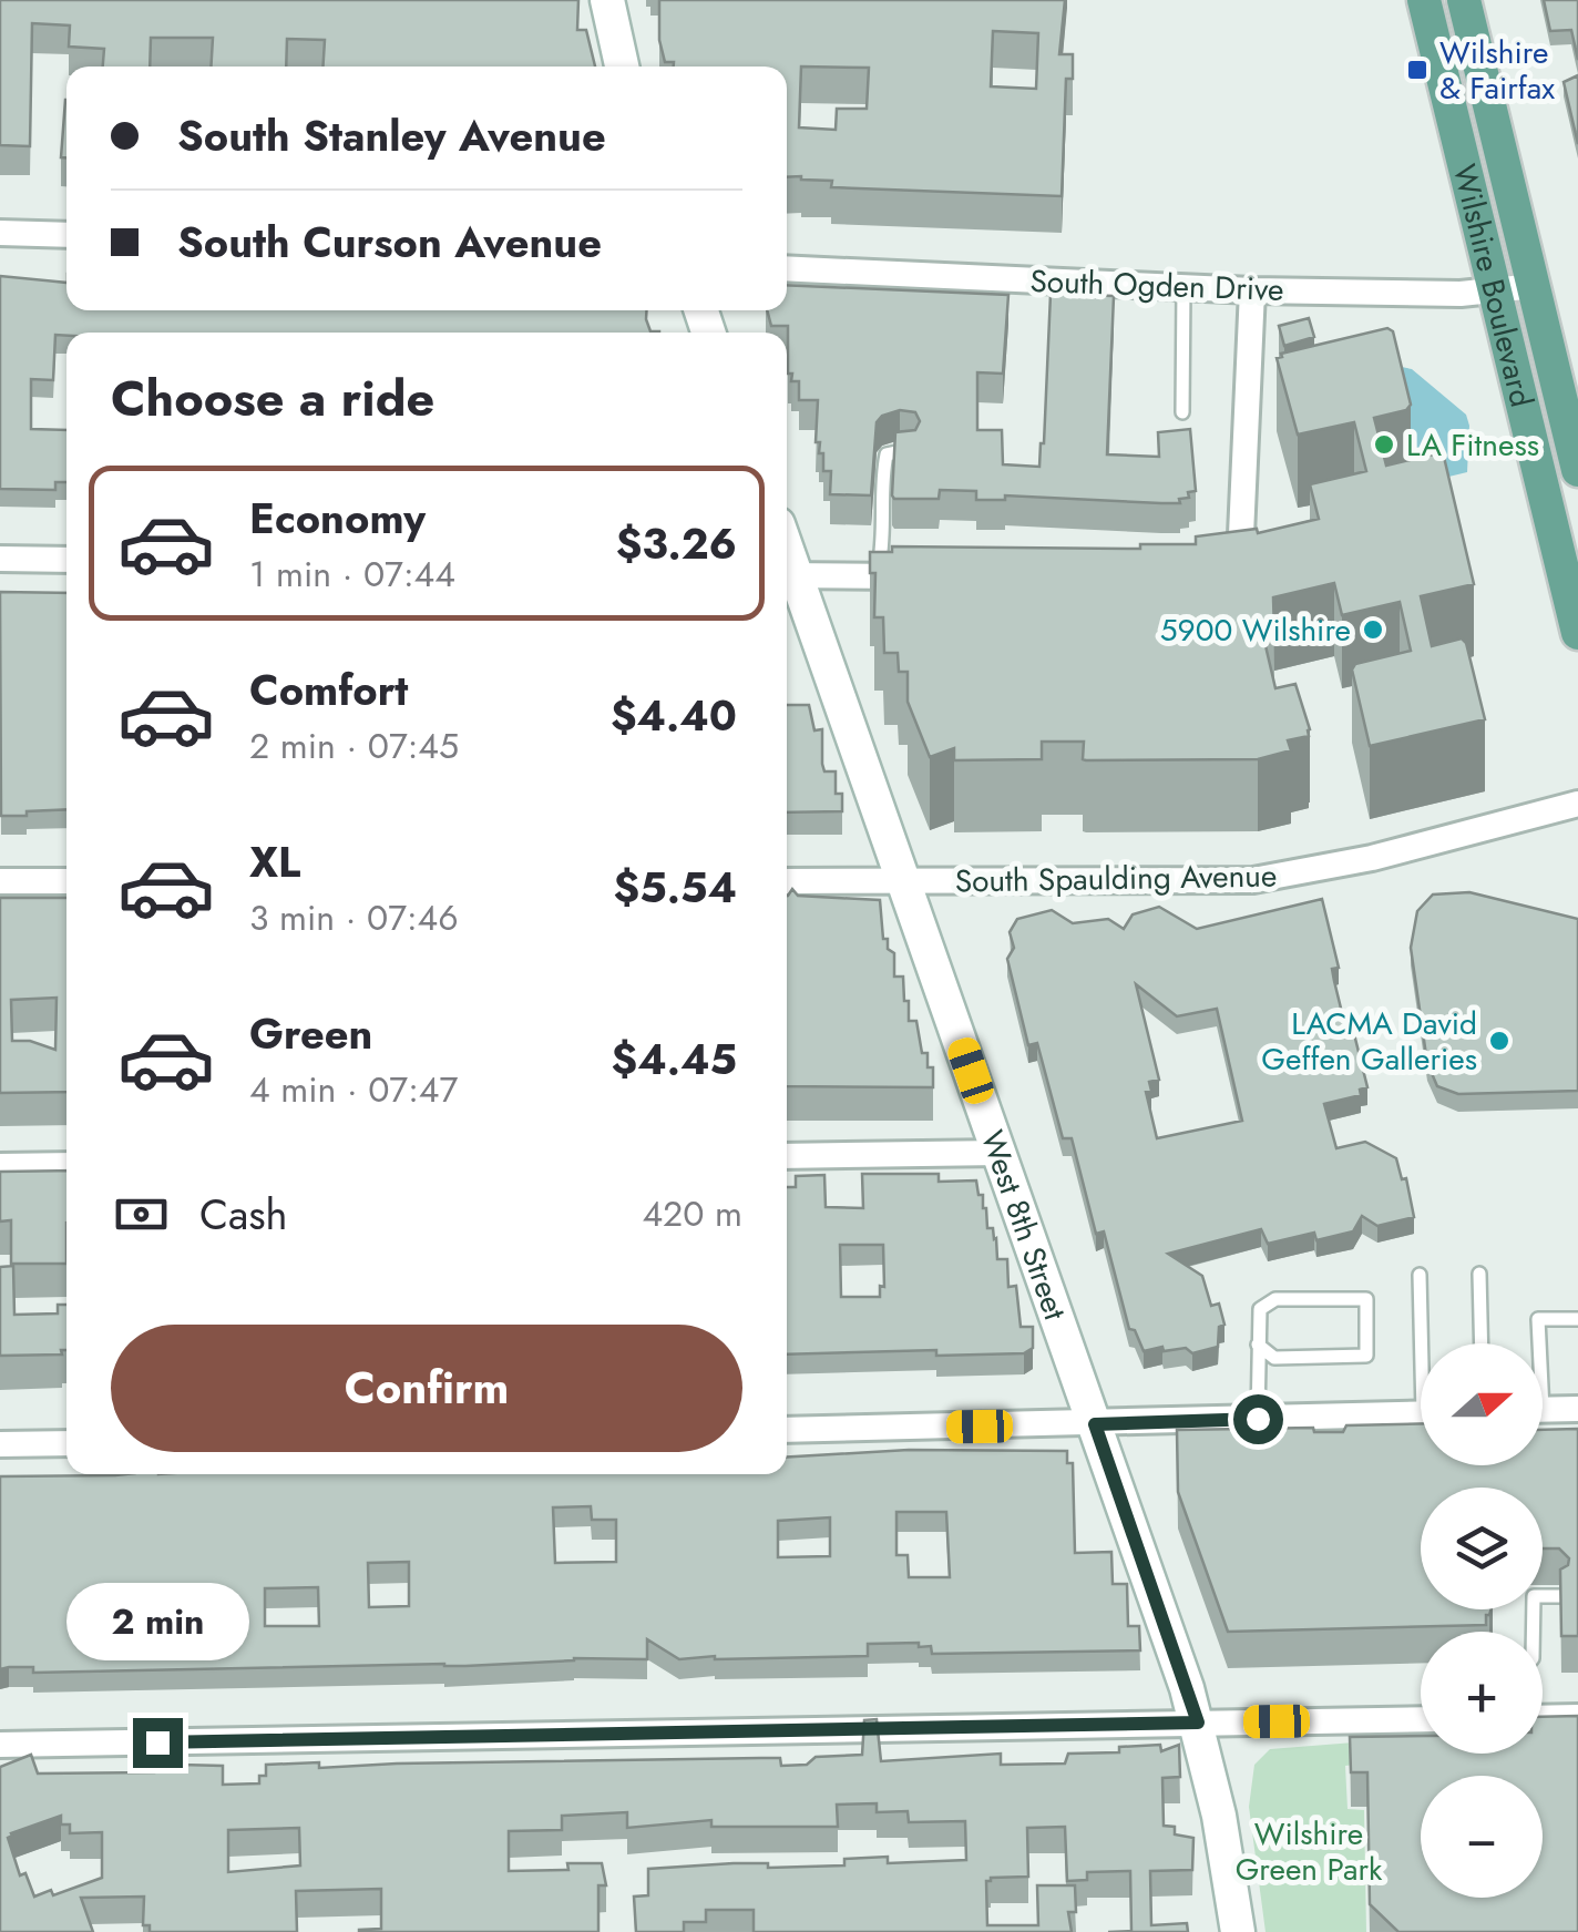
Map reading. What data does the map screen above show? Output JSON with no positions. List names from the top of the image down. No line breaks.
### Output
{"streets":{"main road":["Wilshire Boulevard"],"street":["South Ogden Drive","South Spaulding Avenue","West 8th Street"]},"crossings":[["Wilshire Boulevard","South Ogden Drive"],["South Spaulding Avenue","West 8th Street"]],"parks":["Wilshire Green Park"],"places":{"transit":["Wilshire & Fairfax"],"other":["LA Fitness","5900 Wilshire","LACMA David Geffen Galleries"]},"north":"right","page":{"banner":["South Stanley Avenue","South Curson Avenue"],"heading":"Choose a ride","list":[{"name":"Economy","note":"1 min · 07:44","value":"$3.26"},{"name":"Comfort","note":"2 min · 07:45","value":"$4.40"},{"name":"XL","note":"3 min · 07:46","value":"$5.54"},{"name":"Green","note":"4 min · 07:47","value":"$4.45"}],"pay":["Cash","420 m"],"buttons":"Confirm","map_buttons":["+","−"],"bubble":"2 min"}}
